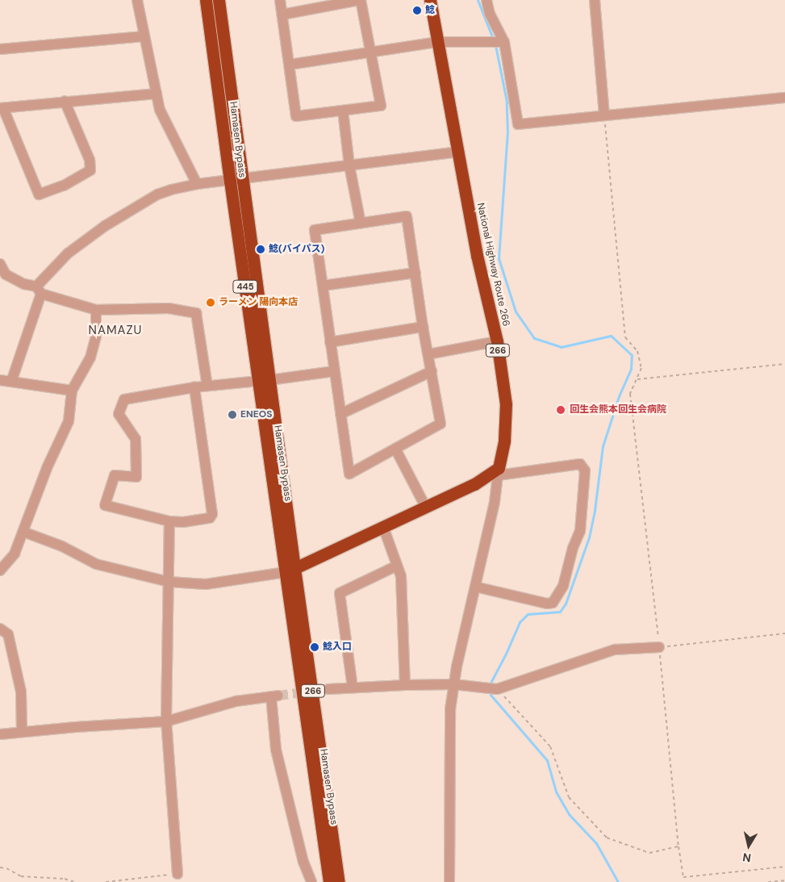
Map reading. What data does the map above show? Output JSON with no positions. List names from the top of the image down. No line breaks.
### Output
{"streets":{"highway":["Hamasen Bypass","National Highway Route 266","445","266"]},"districts":["NAMAZU"],"places":["鯰","鯰(バイパス)","ラーメン 陽向本店","回生会熊本回生会病院","ENEOS","鯰入口"],"north":"bottom"}
